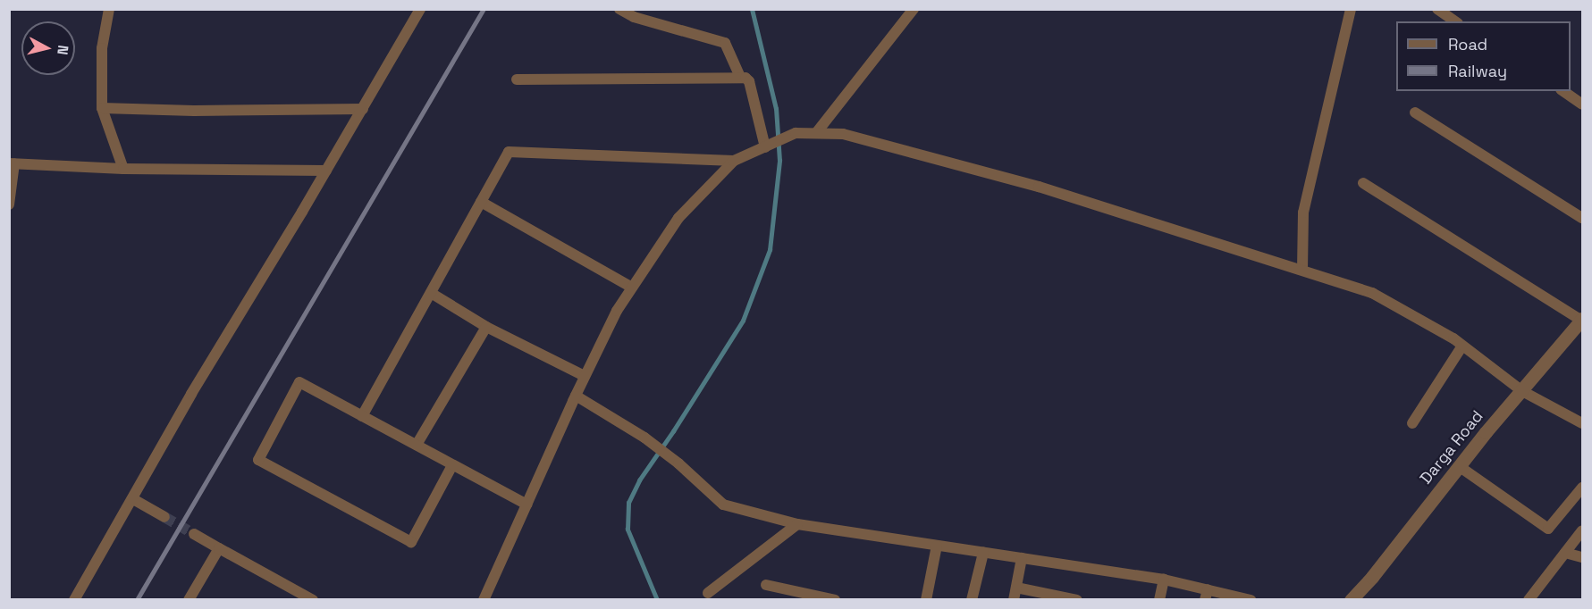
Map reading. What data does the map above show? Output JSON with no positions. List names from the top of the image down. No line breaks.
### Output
{"streets":{"street":["Darga Road"]},"legend":["Road","Railway"],"north":"right"}
